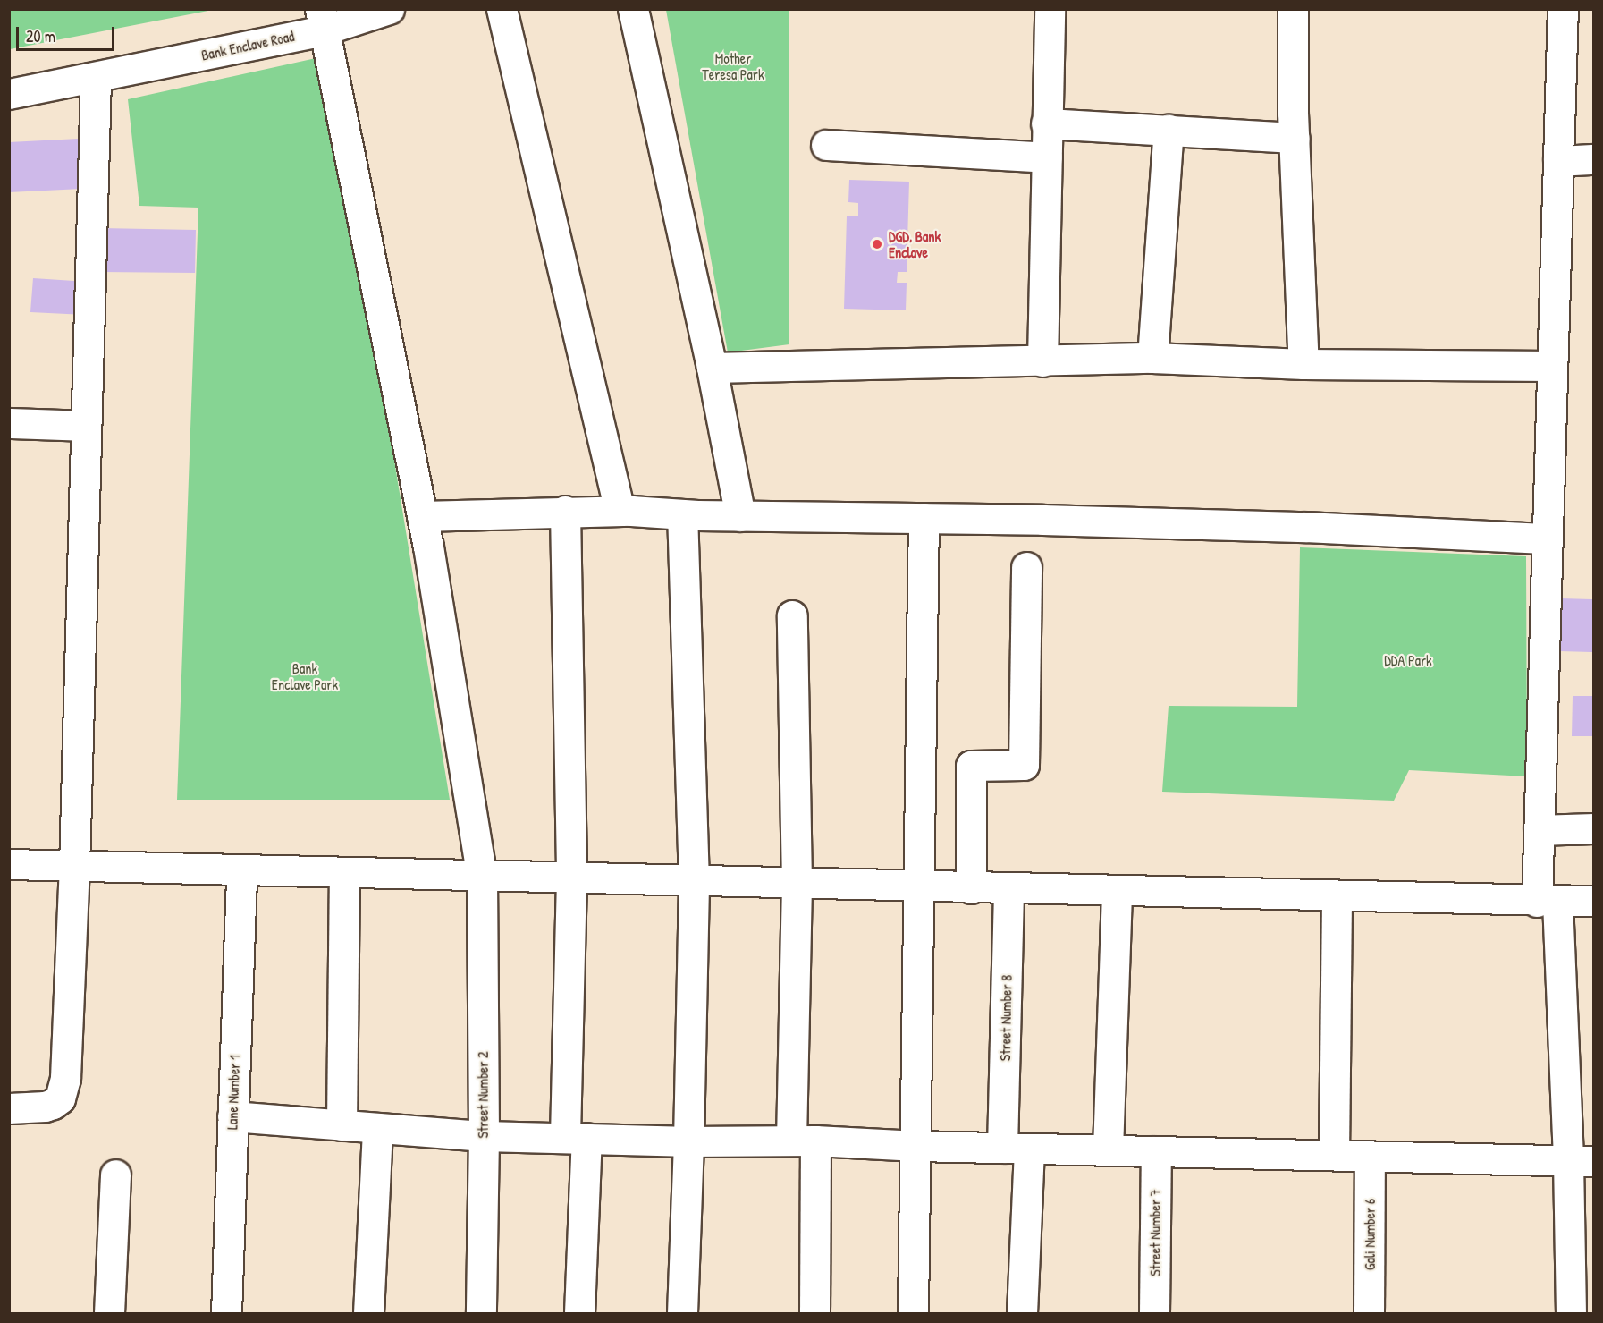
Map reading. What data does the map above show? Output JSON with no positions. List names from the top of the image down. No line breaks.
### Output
{"streets":{"street":["Bank Enclave Road","Street Number 8","Lane Number 1","Street Number 2","Street Number 7","Gali Number 6"]},"crossings":[["Bank Enclave Road","Street Number 2"]],"parks":["Mother Teresa Park","DDA Park","Bank Enclave Park"],"places":["DGD, Bank Enclave"],"scale_bar":"20 m"}
